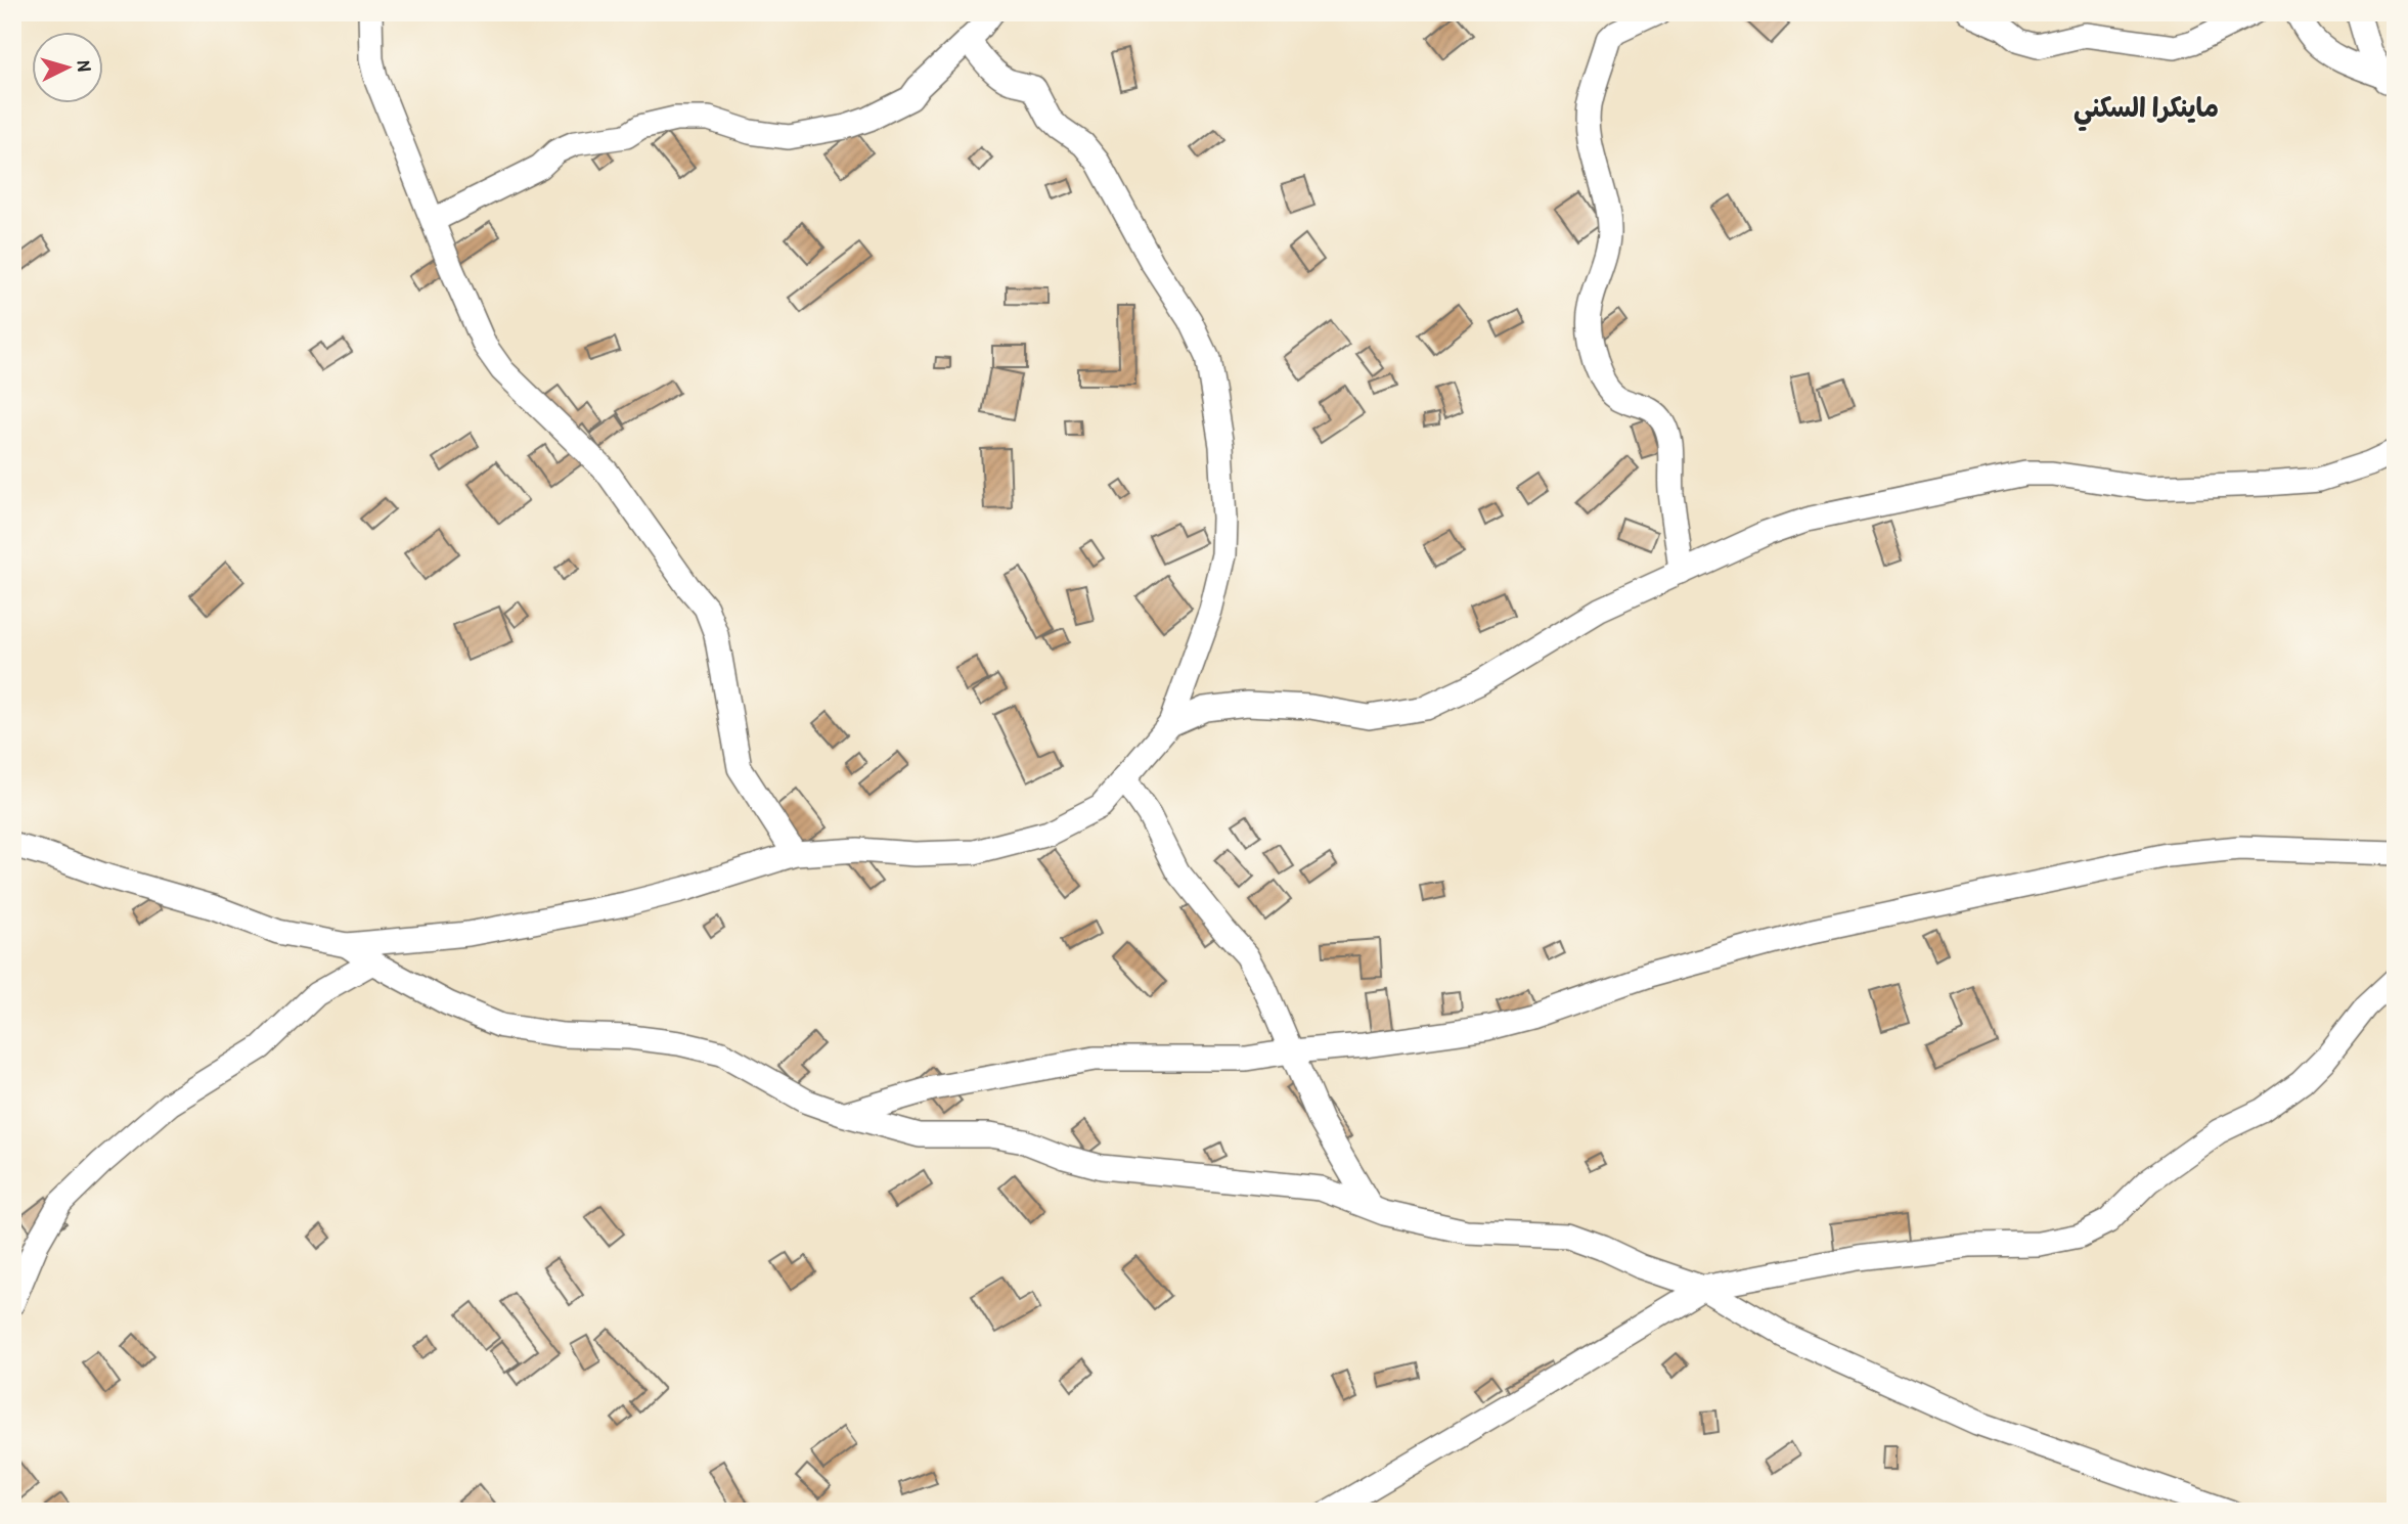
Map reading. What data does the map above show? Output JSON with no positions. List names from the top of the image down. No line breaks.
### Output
{"districts":["ماينكرا السكني"],"north":"right"}
